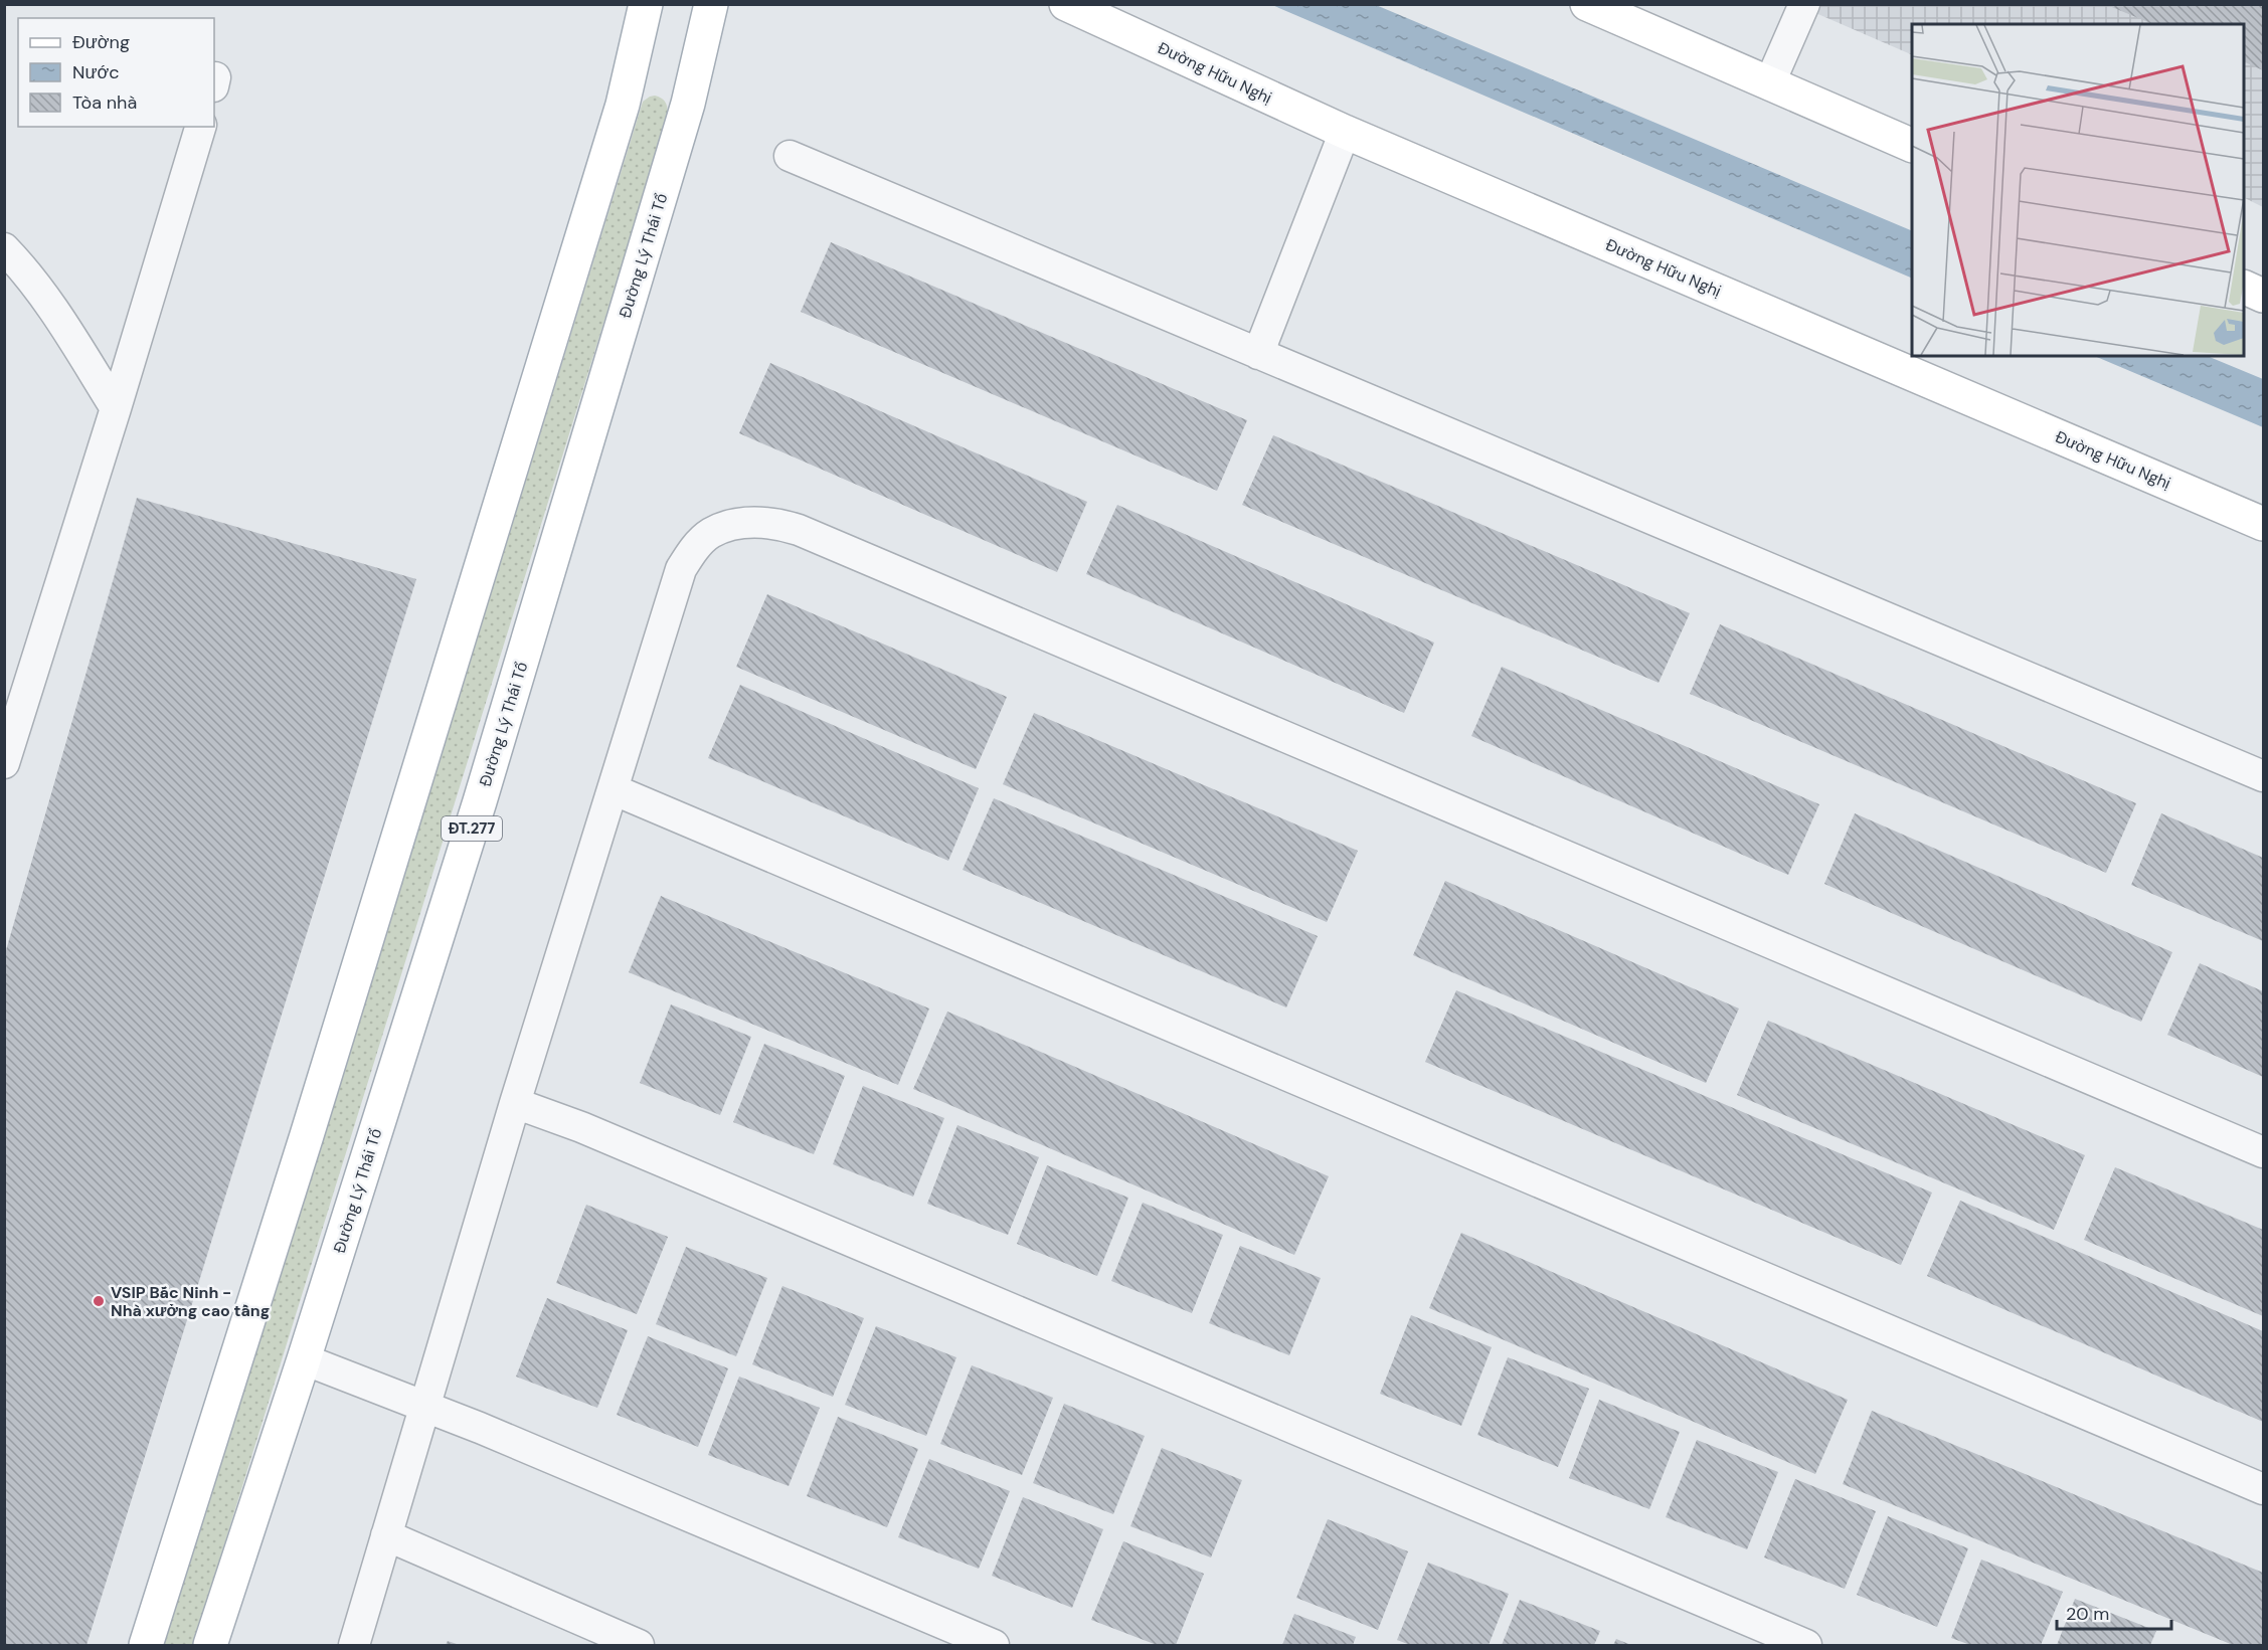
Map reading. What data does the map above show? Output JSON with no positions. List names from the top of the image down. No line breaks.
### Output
{"streets":{"main road":["Đường Hữu Nghị","Đường Lý Thái Tổ","ĐT.277"]},"places":["VSIP Bắc Ninh - Nhà xưởng cao tầng"],"legend":["Đường","Nước","Tòa nhà"],"scale_bar":"20 m"}
